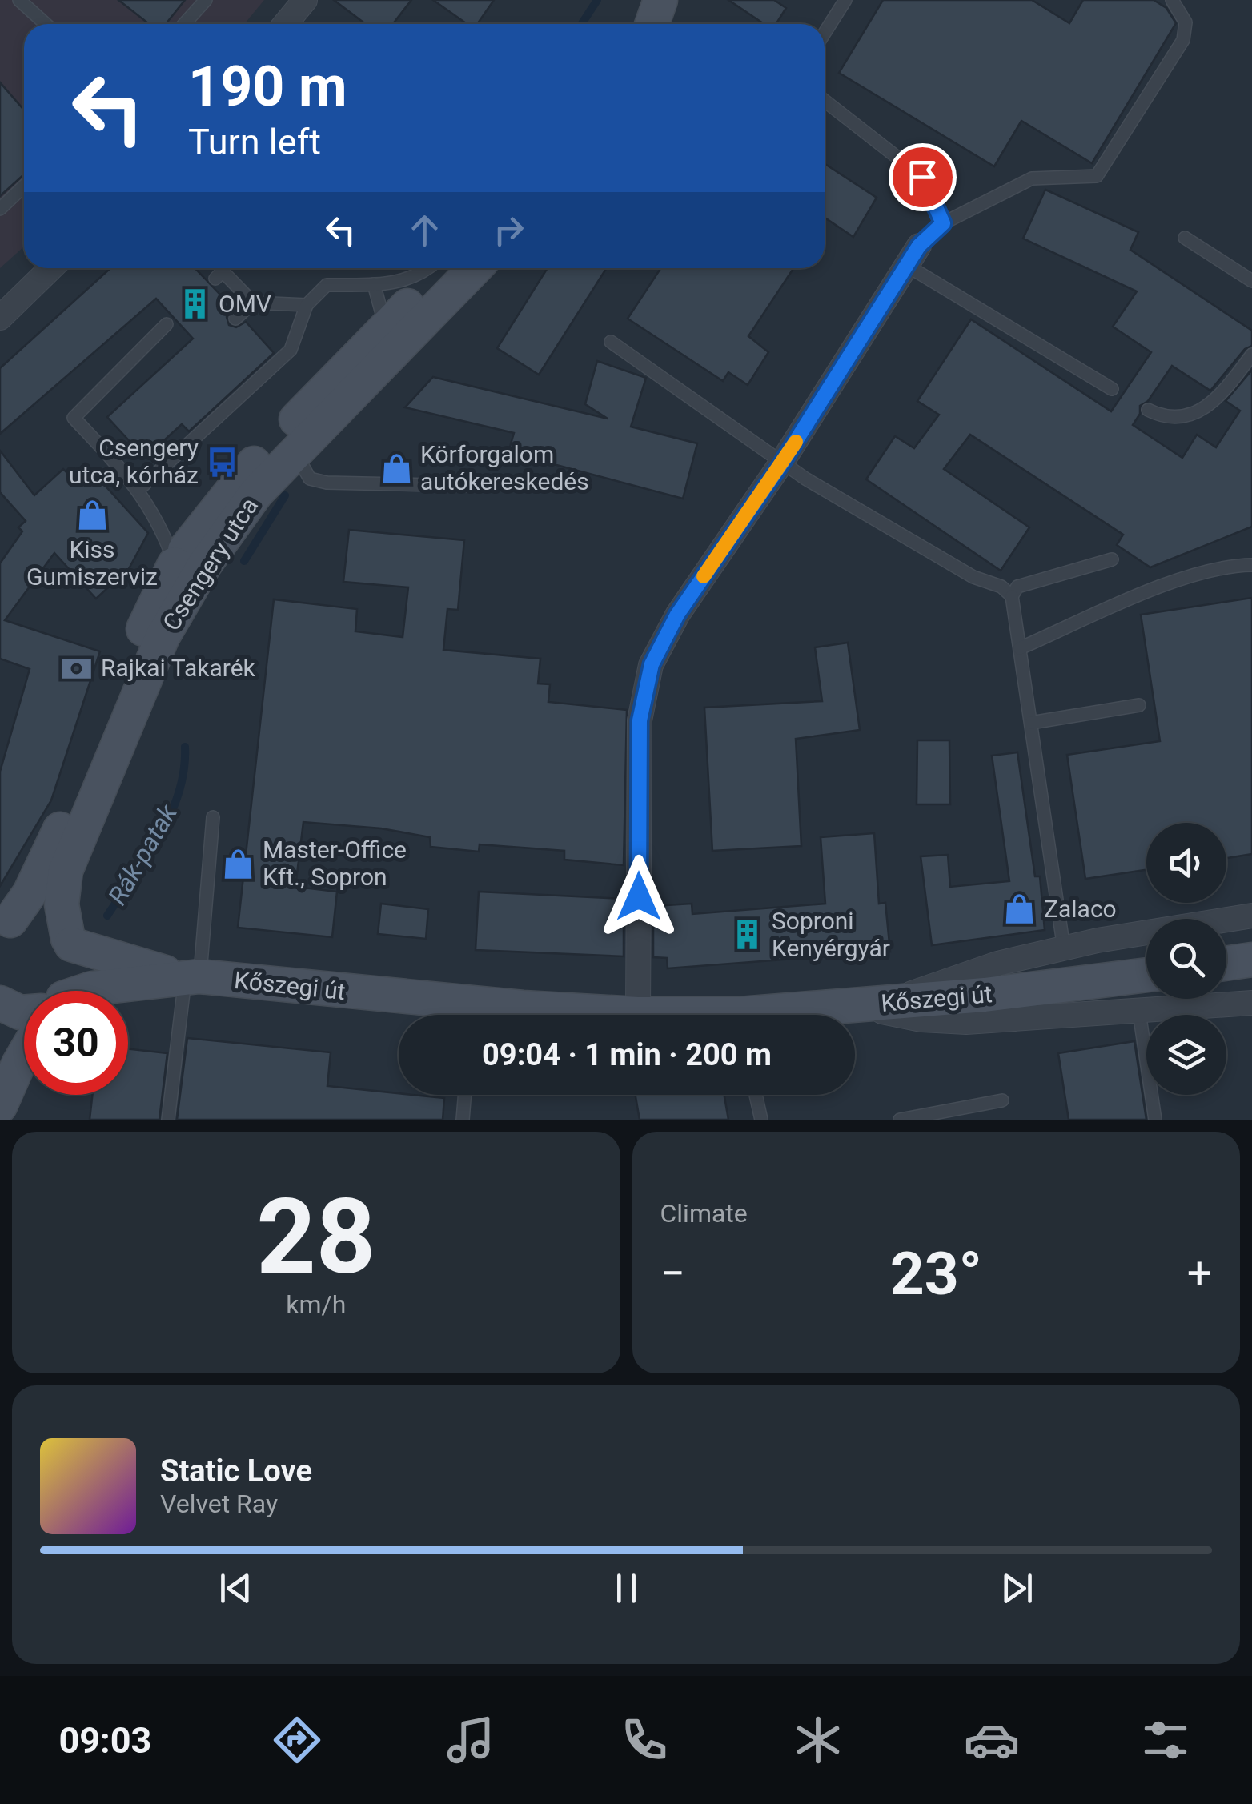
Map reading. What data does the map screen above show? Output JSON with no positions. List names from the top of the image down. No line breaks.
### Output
{"streets":{"main road":["Csengery utca","Kőszegi út"]},"crossings":[["Csengery utca","Kőszegi út"]],"water":["Rák-patak"],"places":{"building":["OMV","Soproni Kenyérgyár"],"bus stop":["Csengery utca, kórház"],"shop":["Körforgalom autókereskedés","Kiss Gumiszerviz","Master-Office Kft., Sopron","Zalaco"],"bank":["Rajkai Takarék"]},"page":{"turn":["190 m","Turn left"],"limit":"30","trip":"09:04 · 1 min · 200 m","tile":[["28","km/h"],"Climate"],"heat":["−","23°","+"],"song":["Static Love","Velvet Ray"],"tabs":"09:03"}}
